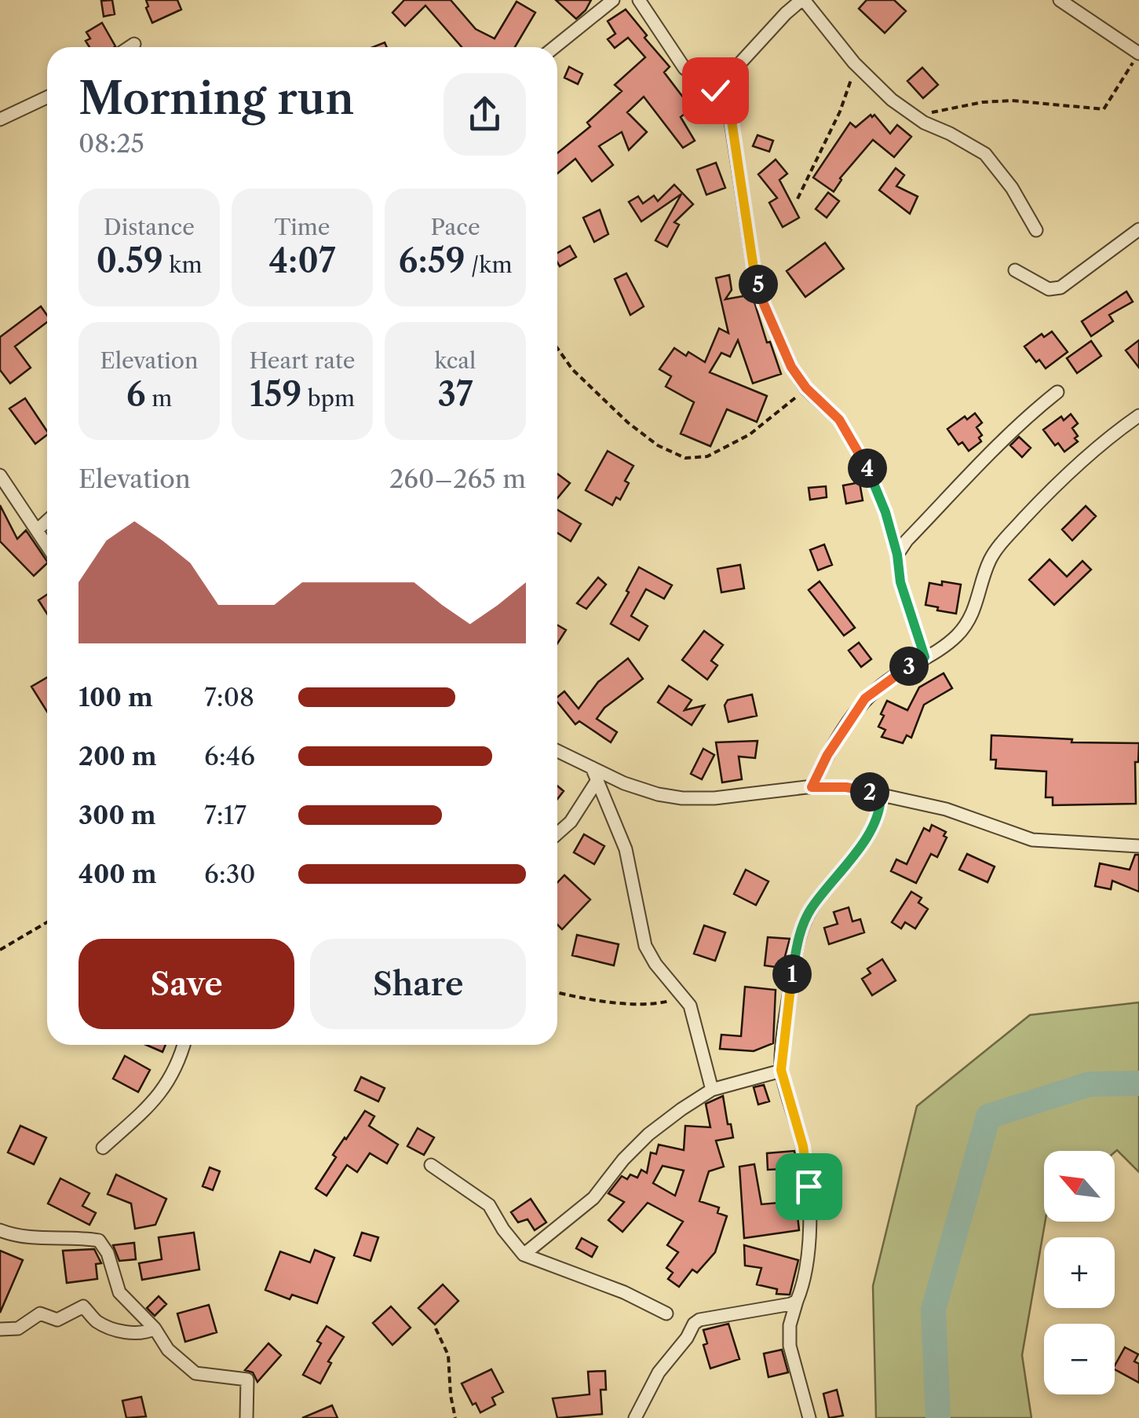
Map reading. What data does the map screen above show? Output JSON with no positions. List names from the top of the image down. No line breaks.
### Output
{"north":"top left","page":{"heading":["Morning run","08:25"],"stats":[["Distance","0.59 km"],["Time","4:07"],["Pace","6:59 /km"],["Elevation","6 m"],["Heart rate","159 bpm"],["kcal","37"]],"pins":["5","4","3","2","1"],"chart":["Elevation","260–265 m"],"list":[{"name":"100 m","note":"7:08"},{"name":"200 m","note":"6:46"},{"name":"300 m","note":"7:17"},{"name":"400 m","note":"6:30"}],"buttons":["Save","Share"],"map_buttons":["+","−"]}}
